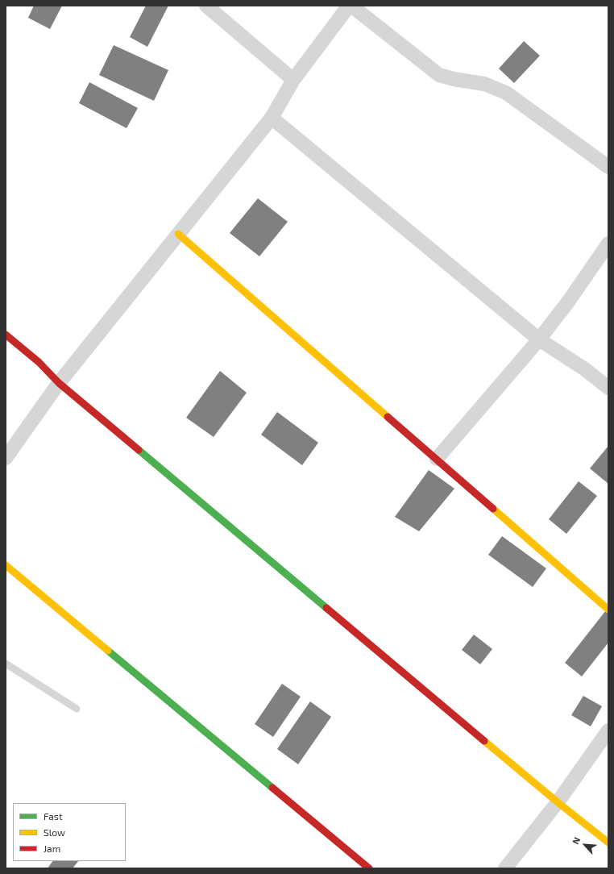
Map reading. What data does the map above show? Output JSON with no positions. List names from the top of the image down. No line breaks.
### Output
{"legend":["Fast","Slow","Jam"],"north":"top left"}
